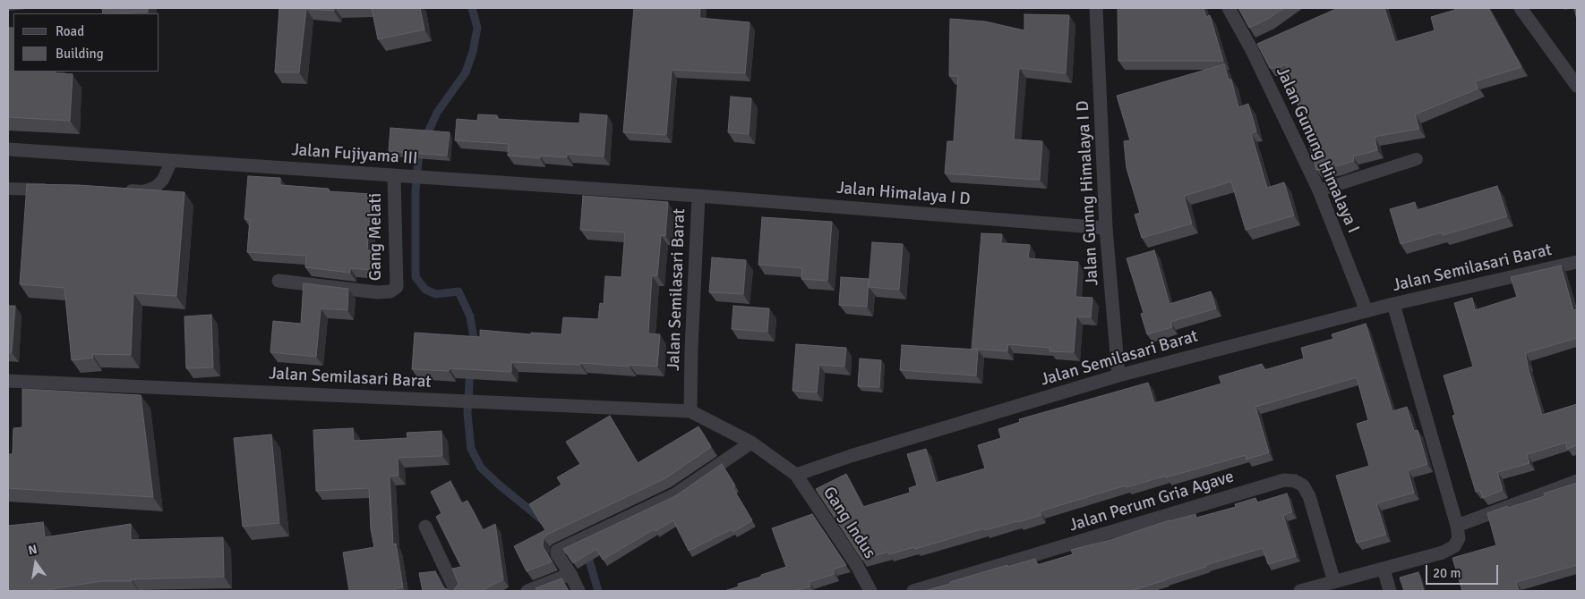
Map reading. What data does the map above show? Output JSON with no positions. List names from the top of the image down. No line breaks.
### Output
{"streets":{"street":["Jalan Gunung Himalaya I","Jalan Fujiyama III","Jalan Gunng Himalaya I D","Jalan Himalaya I D","Gang Melati","Jalan Semilasari Barat","Jalan Perum Gria Agave","Gang Indus"]},"crossings":[["Jalan Gunung Himalaya I","Jalan Semilasari Barat"],["Jalan Fujiyama III","Jalan Himalaya I D"],["Jalan Fujiyama III","Gang Melati"],["Jalan Fujiyama III","Jalan Semilasari Barat"],["Jalan Gunng Himalaya I D","Jalan Himalaya I D"],["Jalan Gunng Himalaya I D","Jalan Semilasari Barat"],["Jalan Himalaya I D","Jalan Semilasari Barat"],["Jalan Semilasari Barat","Gang Indus"]],"legend":["Road","Building"],"scale_bar":"20 m","north":"top"}
